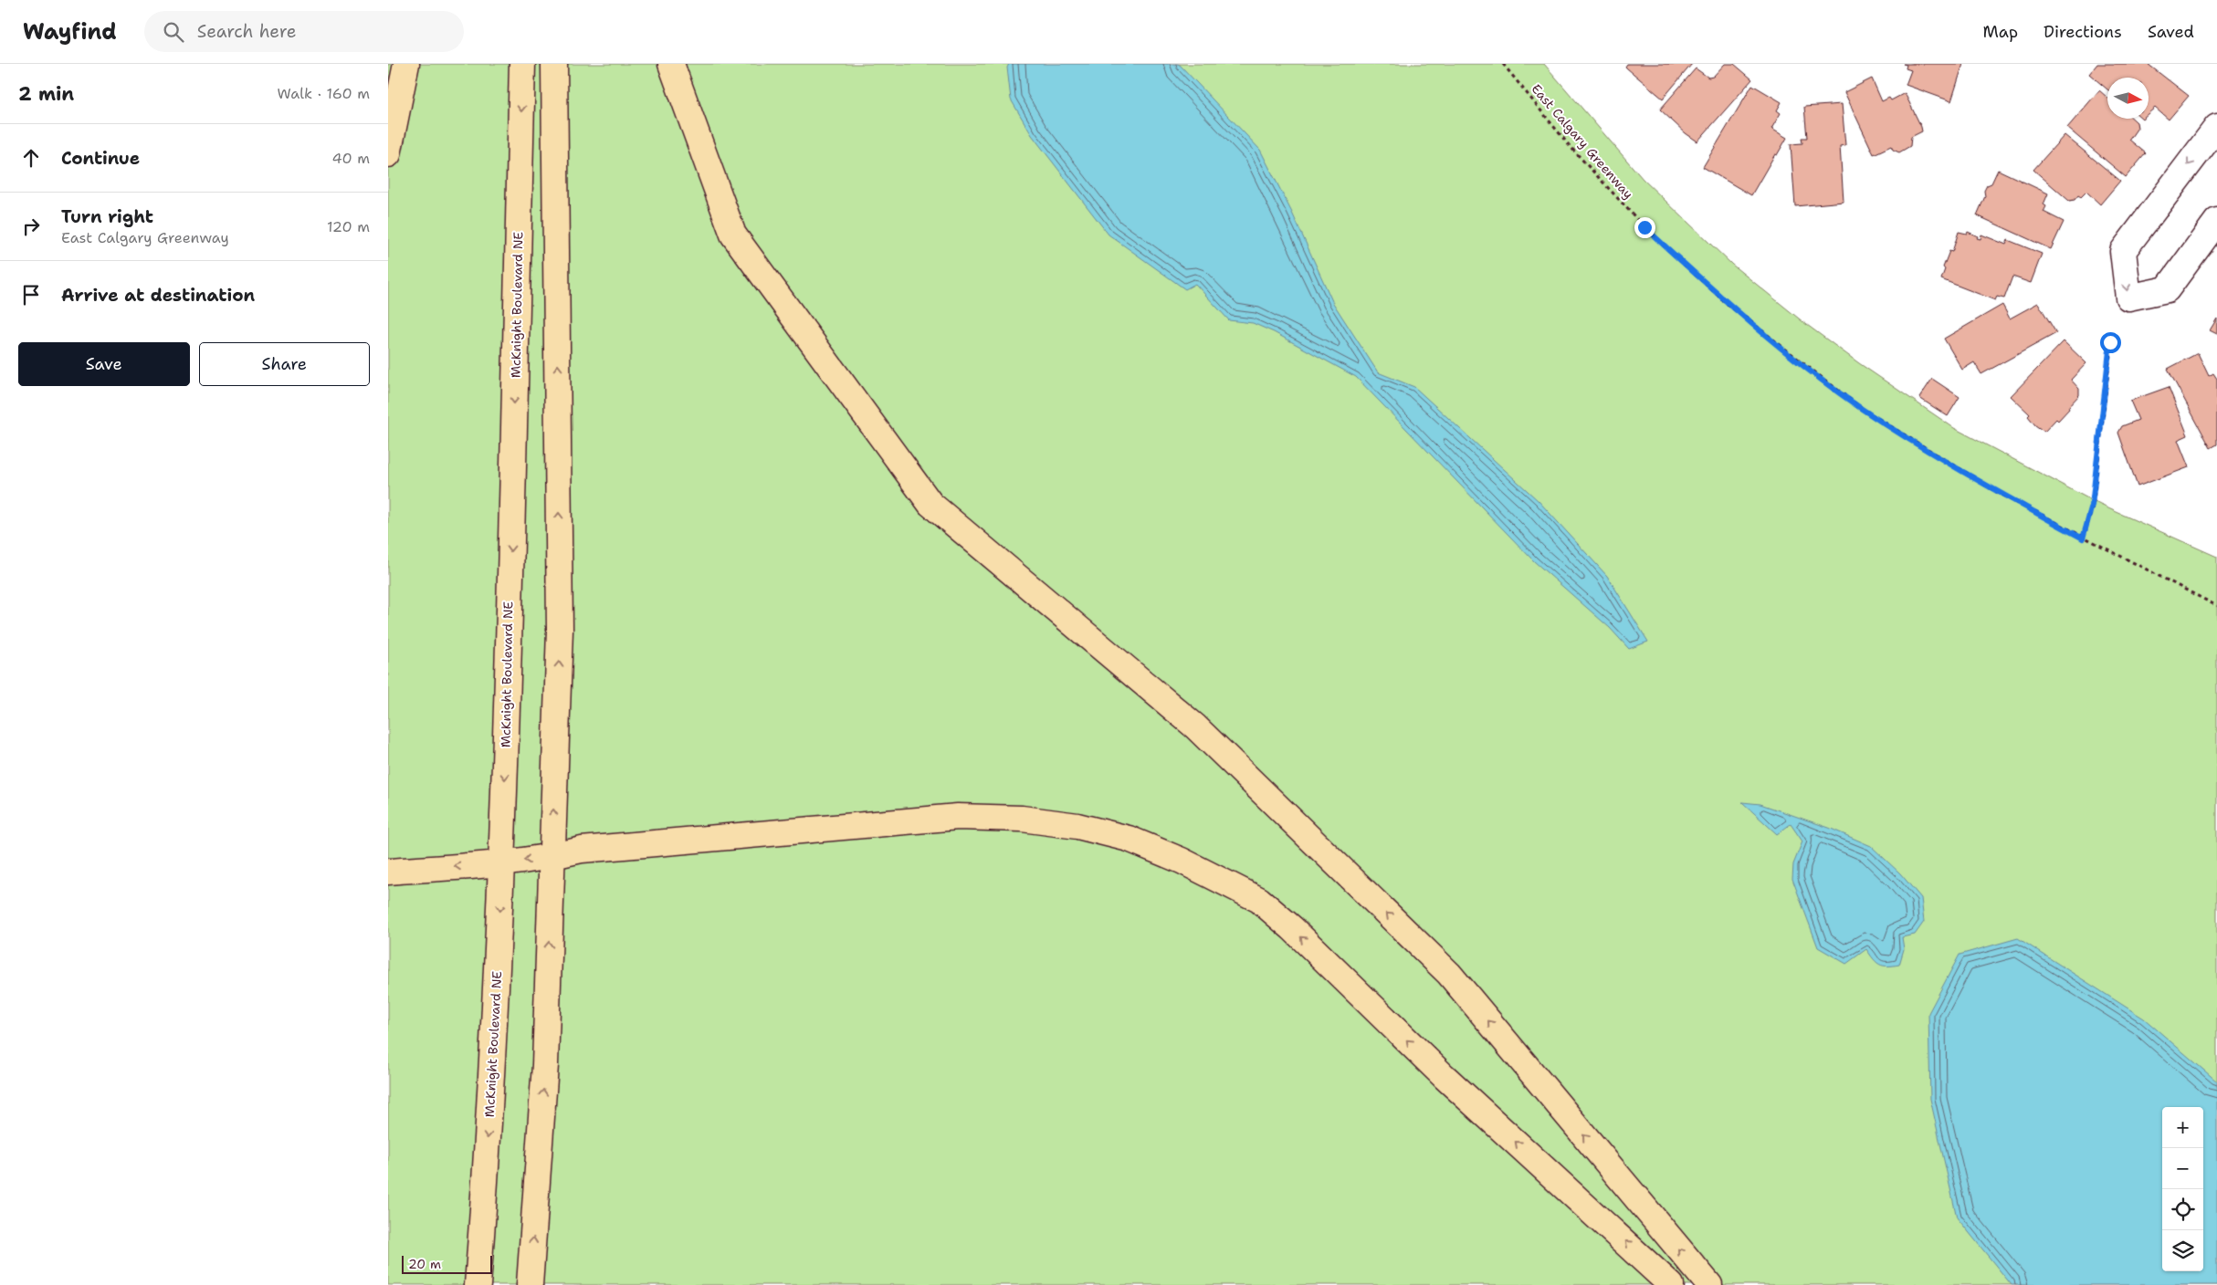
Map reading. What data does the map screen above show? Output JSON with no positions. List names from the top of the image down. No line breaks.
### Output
{"streets":{"main road":["McKnight Boulevard NE"],"path":["East Calgary Greenway"]},"scale_bar":"20 m","north":"right","page":{"header":"Wayfind","search":"Search here","nav":["Map","Directions","Saved"],"heading":["2 min","Walk · 160 m"],"list":[["Continue","40 m"],["Turn right","East Calgary Greenway","120 m"],"Arrive at destination"],"buttons":["Save","Share"],"map_buttons":["+","−"],"scale":"20 m"}}
